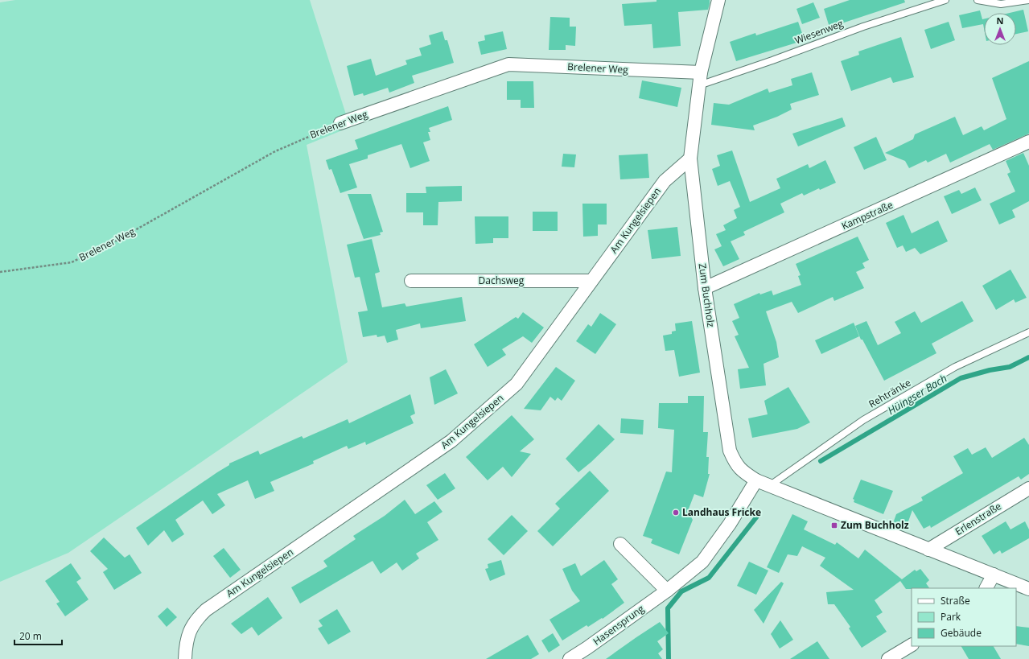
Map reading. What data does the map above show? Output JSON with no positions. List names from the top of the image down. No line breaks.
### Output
{"streets":{"street":["Brelener Weg","Kampstraße","Am Kungelsiepen","Dachsweg","Zum Buchholz","Erlenstraße","Hasensprung"],"lane":["Wiesenweg","Rehtränke"]},"crossings":[["Wiesenweg","Zum Buchholz"],["Brelener Weg","Zum Buchholz"],["Kampstraße","Zum Buchholz"],["Am Kungelsiepen","Dachsweg"],["Am Kungelsiepen","Zum Buchholz"],["Zum Buchholz","Rehtränke"],["Zum Buchholz","Erlenstraße"],["Zum Buchholz","Hasensprung"]],"water":["Hüingser Bach"],"places":{"other":["Landhaus Fricke"],"transit":["Zum Buchholz"]},"legend":["Straße","Park","Gebäude"],"scale_bar":"20 m","north":"top"}
